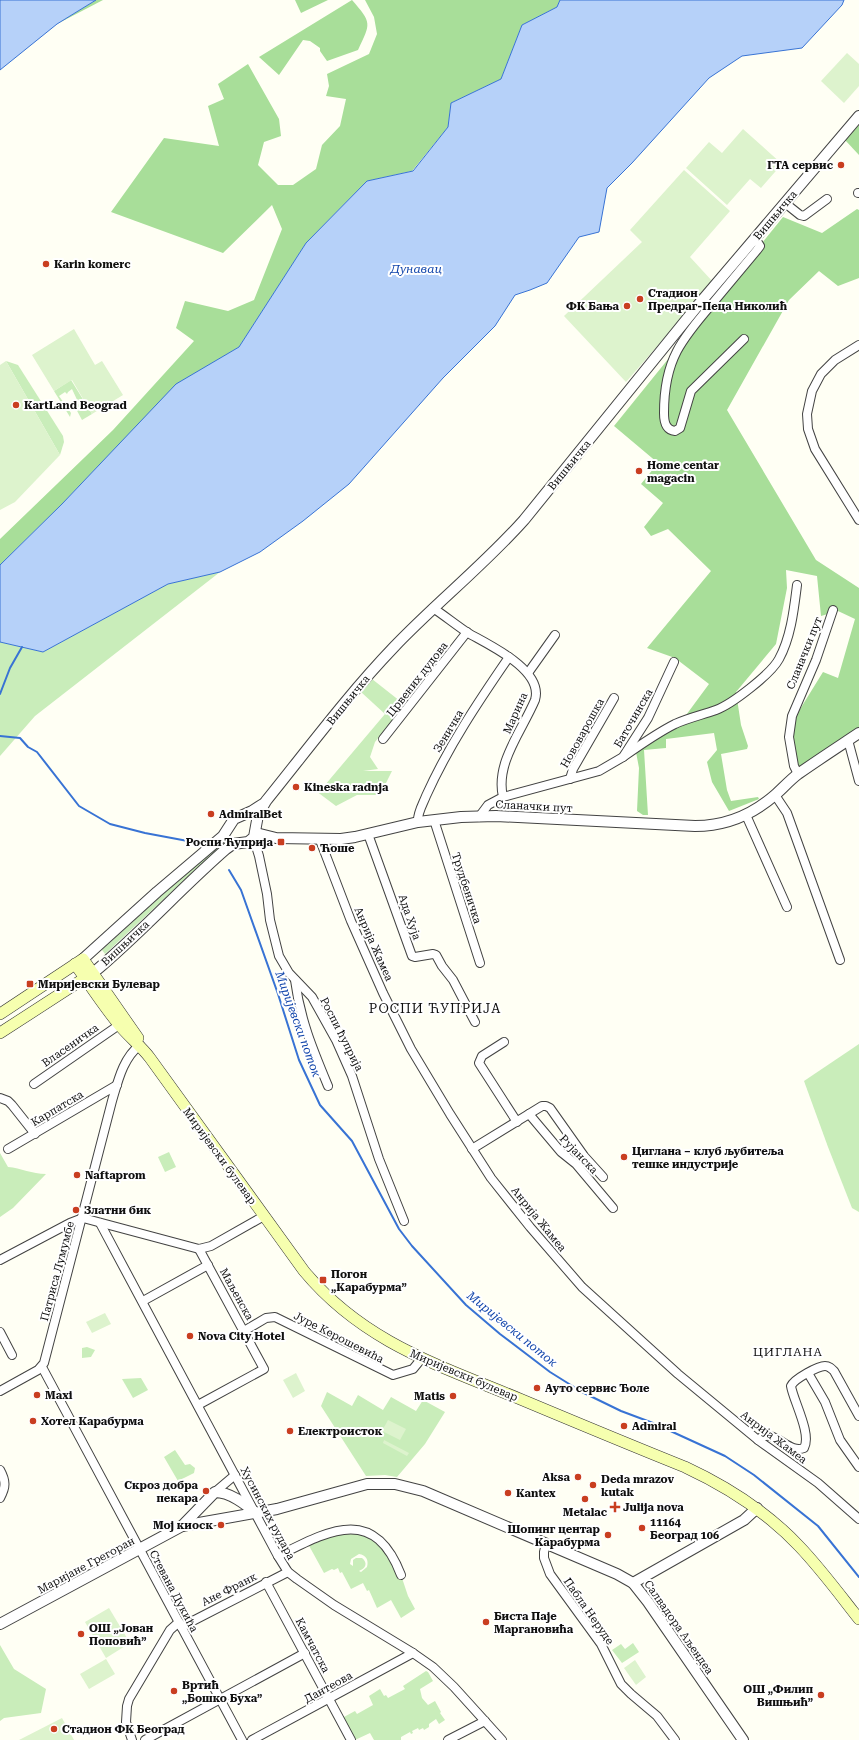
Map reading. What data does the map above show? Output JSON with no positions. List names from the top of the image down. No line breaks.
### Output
{"streets":{"main road":["Вишњичка","Миријевски булевар"],"street":["Сланачки пут","Црвених дудова","Марина","Баточинска","Зеничка","Нововарошка","Трудбеничка","Ада Хуја","Анрија Жамеа","Роспи ћуприја","Власеничка","Карпатска","Рујанска","Патриса Лумумбе","Маљенска","Јуре Керошевића","Хусинских рудара","Маријане Грегоран","Ане Франк","Стевана Дукића","Пабла Неруде","Салвадора Аљендеа","Камчатска","Дантеова"]},"crossings":[["Вишњичка","Сланачки пут"],["Вишњичка","Марина"],["Вишњичка","Роспи ћуприја"],["Вишњичка","Миријевски булевар"],["Сланачки пут","Баточинска"],["Сланачки пут","Зеничка"],["Сланачки пут","Трудбеничка"],["Сланачки пут","Ада Хуја"],["Сланачки пут","Анрија Жамеа"],["Сланачки пут","Роспи ћуприја"],["Црвених дудова","Марина"],["Марина","Баточинска"],["Марина","Зеничка"],["Баточинска","Нововарошка"],["Власеничка","Миријевски булевар"],["Карпатска","Патриса Лумумбе"],["Миријевски булевар","Патриса Лумумбе"],["Миријевски булевар","Јуре Керошевића"],["Патриса Лумумбе","Стевана Дукића"],["Маљенска","Јуре Керошевића"],["Маљенска","Хусинских рудара"],["Хусинских рудара","Маријане Грегоран"],["Хусинских рудара","Ане Франк"],["Хусинских рудара","Салвадора Аљендеа"],["Хусинских рудара","Дантеова"],["Маријане Грегоран","Стевана Дукића"],["Маријане Грегоран","Салвадора Аљендеа"],["Ане Франк","Стевана Дукића"],["Ане Франк","Камчатска"],["Пабла Неруде","Салвадора Аљендеа"],["Камчатска","Дантеова"]],"districts":["РОСПИ ЋУПРИЈА","ЦИГЛАНА"],"water":["Дунавац","Миријевски поток"],"places":{"other":["ГТА сервис","Karin komerc","Стадион Предраг-Пеца Николић","ФК Бања","KartLand Beograd","Home centar magacin","Kineska radnja","AdmiralBet","Ћоше","Циглана – клуб љубитеља тешке индустрије","Naftaprom","Златни бик","Nova City Hotel","Ауто сервис Ђоле","Maxi","Matis","Хотел Карабурма","Admiral","Електроисток","Aksa","Deda mrazov kutak","Скроз добра пекара","Kantex","Metalac","Мој киоск","11164 Београд 106","Шопинг центар Карабурма","Биста Паје Маргановића","ОШ „Јован Поповић”","Вртић „Бошко Буха”","ОШ „Филип Вишњић”","Стадион ФК Београд"],"transit":["Роспи Ћуприја","Миријевски Булевар","Погон „Карабурма”"],"health":["Julija nova"]}}
